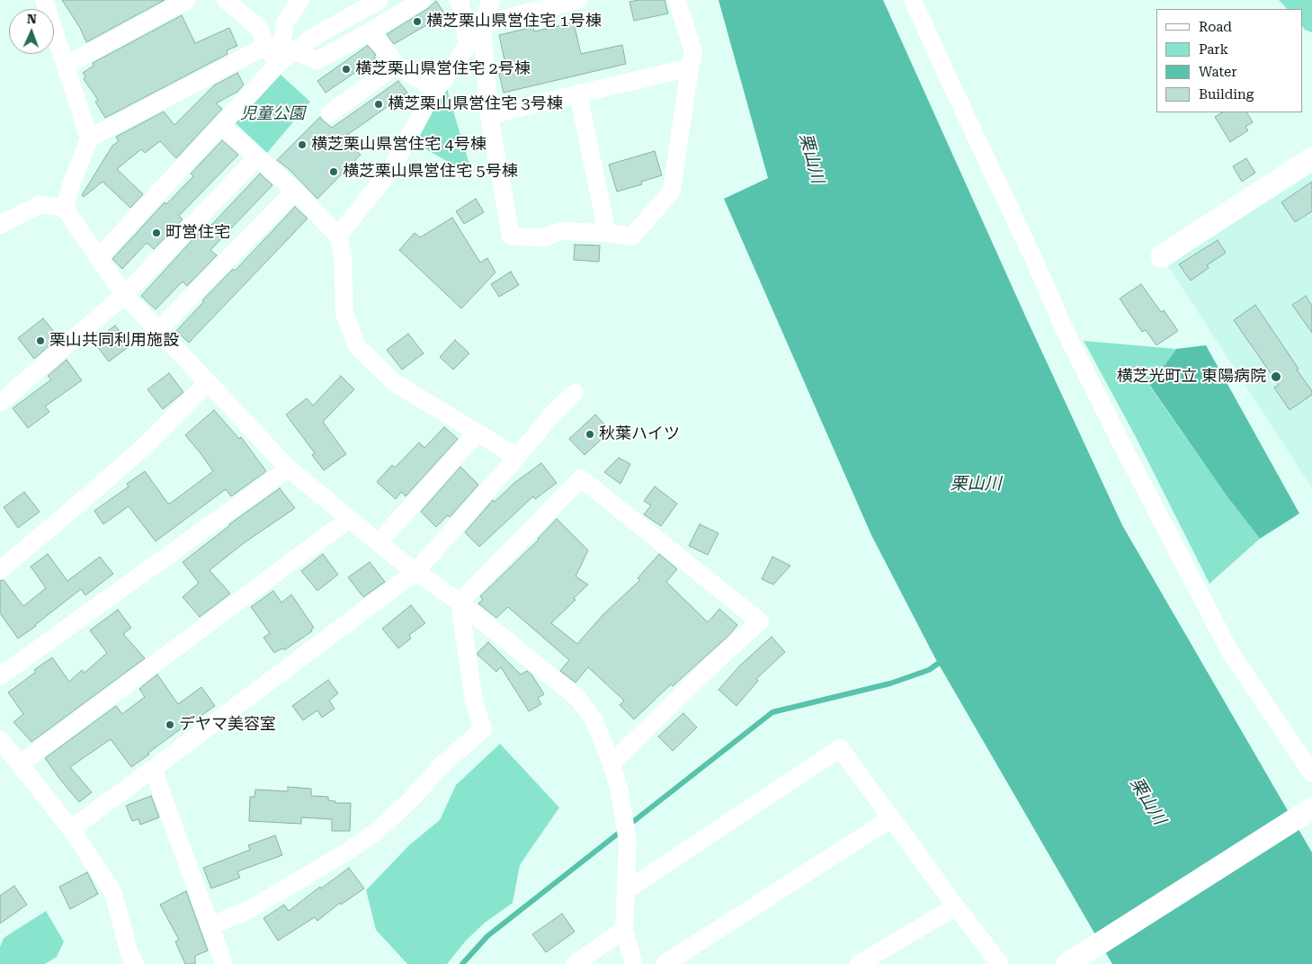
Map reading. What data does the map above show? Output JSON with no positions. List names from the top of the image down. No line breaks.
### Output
{"water":["栗山川"],"parks":["児童公園"],"places":["横芝栗山県営住宅 1号棟","横芝栗山県営住宅 2号棟","横芝栗山県営住宅 3号棟","横芝栗山県営住宅 4号棟","横芝栗山県営住宅 5号棟","町営住宅","栗山共同利用施設","横芝光町立 東陽病院","秋葉ハイツ","デヤマ美容室"],"legend":["Road","Park","Water","Building"],"north":"top"}
